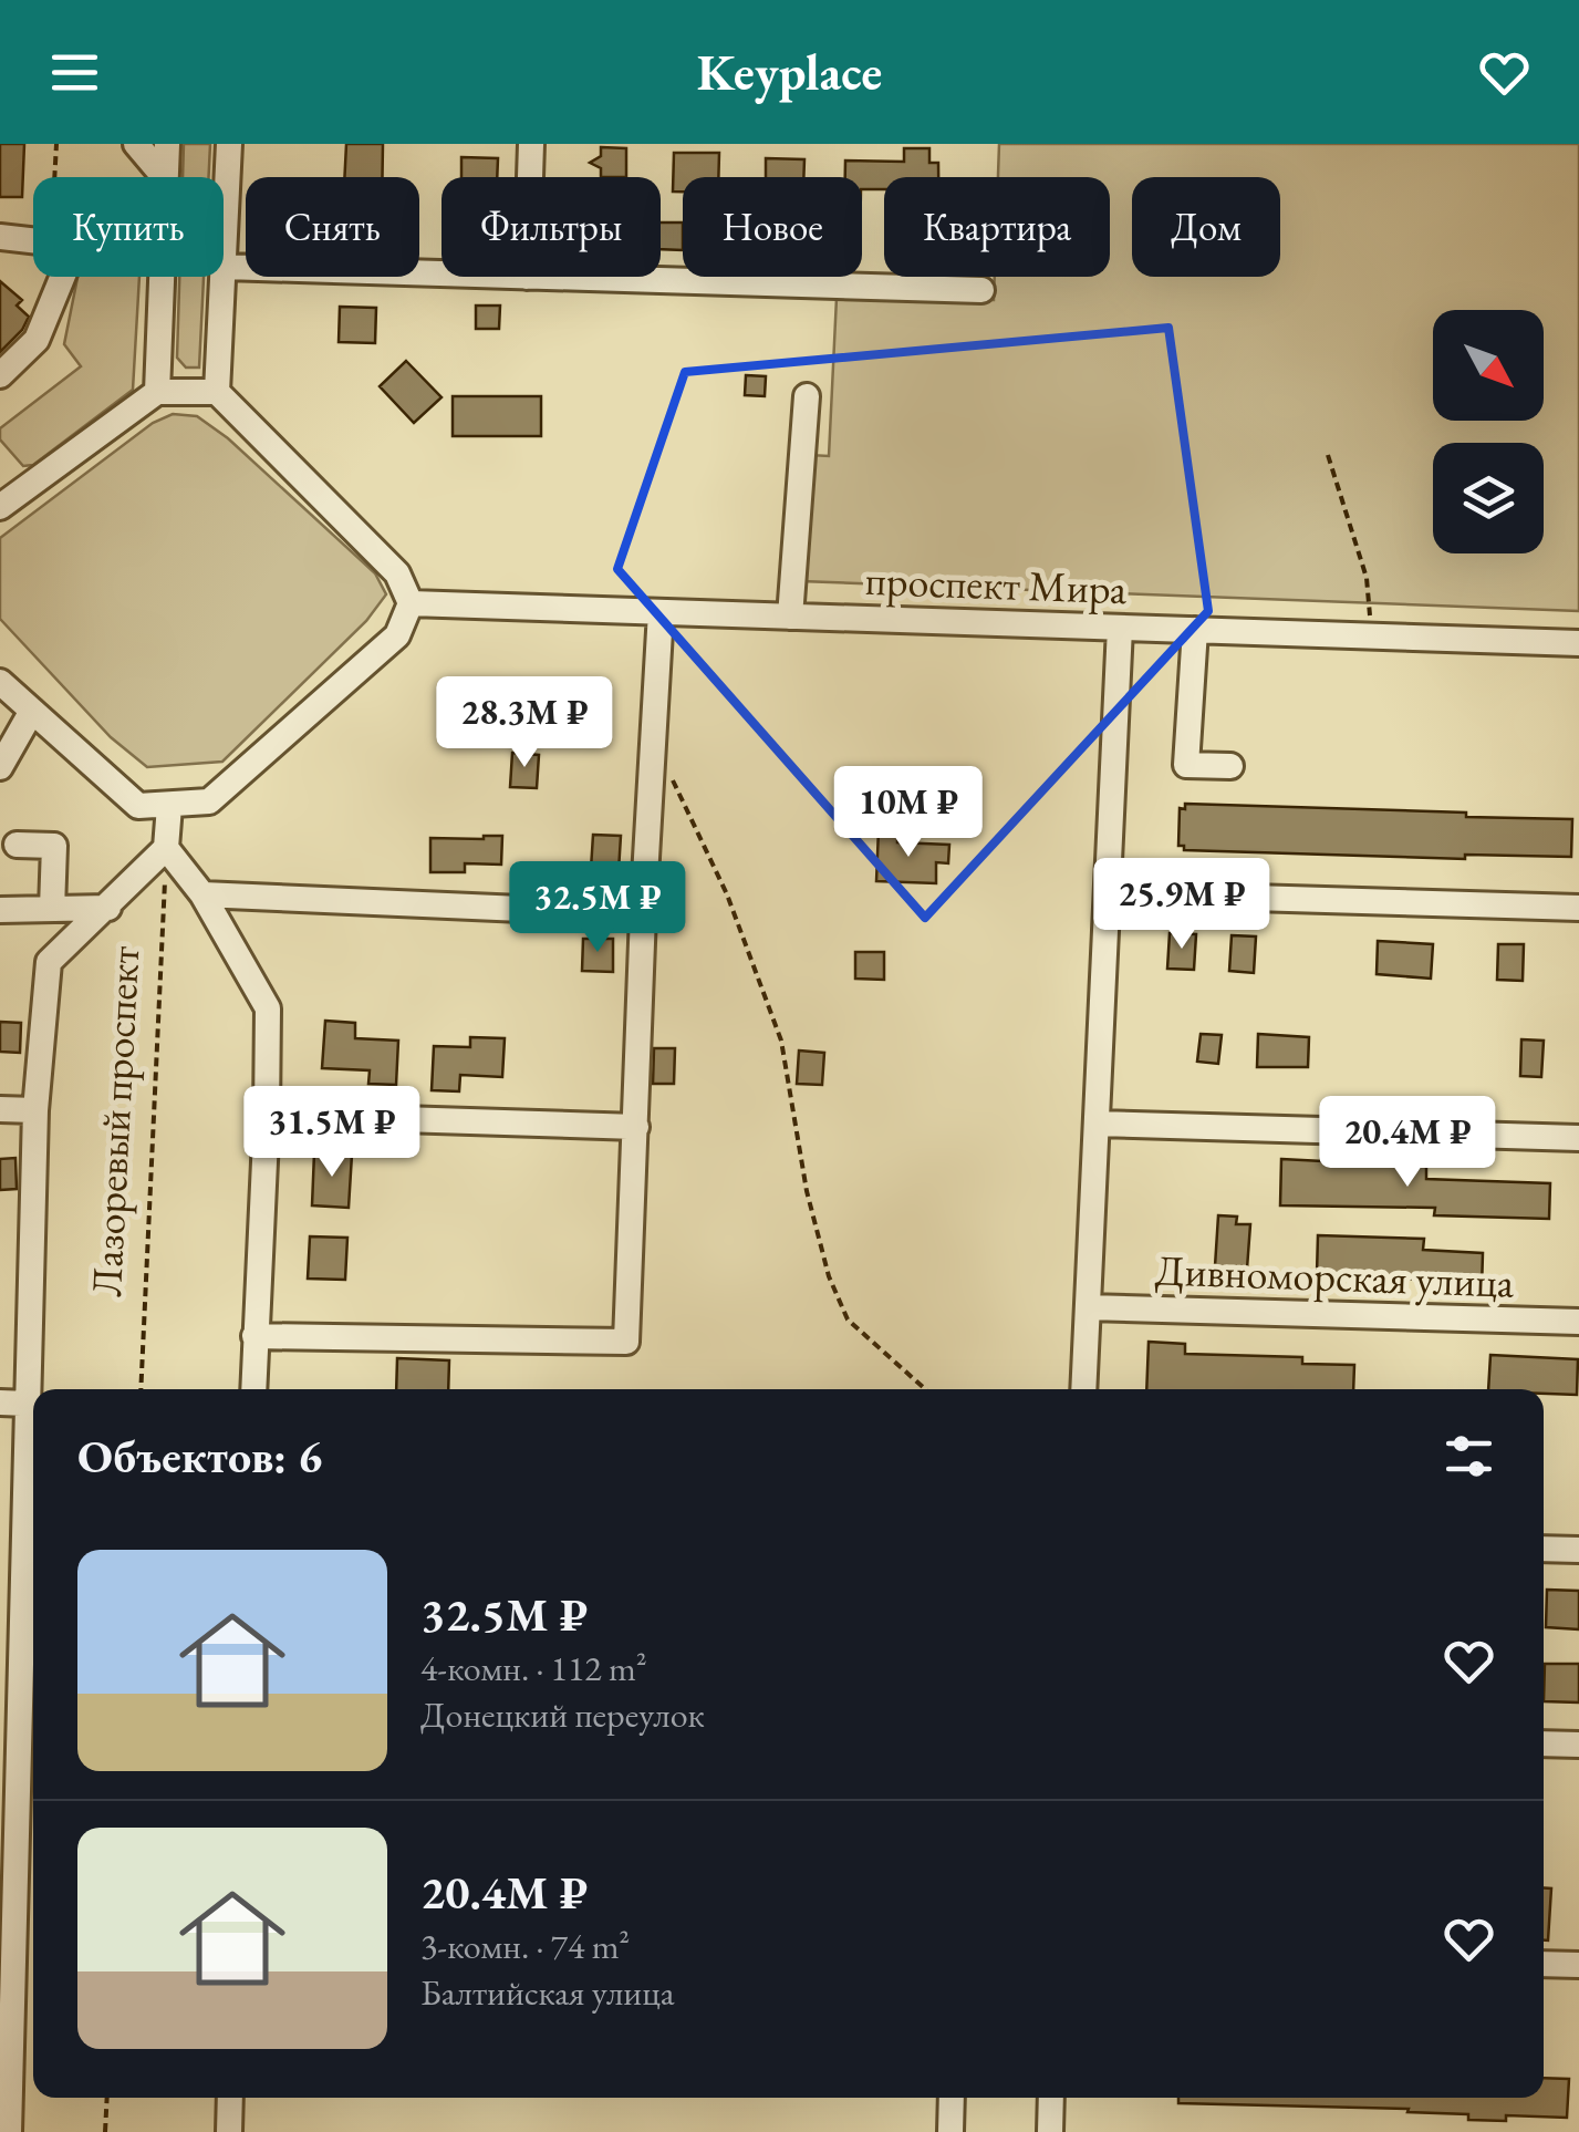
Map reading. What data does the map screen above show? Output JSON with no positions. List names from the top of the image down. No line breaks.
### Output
{"streets":{"street":["проспект Мира","Лазоревый проспект","Дивноморская улица"]},"north":"bottom right","page":{"header":"Keyplace","chip":["Купить","Снять","Фильтры","Новое","Квартира","Дом"],"price":["28.3M ₽","10M ₽","25.9M ₽","32.5M ₽","31.5M ₽","20.4M ₽"],"heading":"Объектов: 6","list":[{"name":"32.5M ₽","note":"4-комн. · 112 m² · Донецкий переулок"},{"name":"20.4M ₽","note":"3-комн. · 74 m² · Балтийская улица"}]}}
